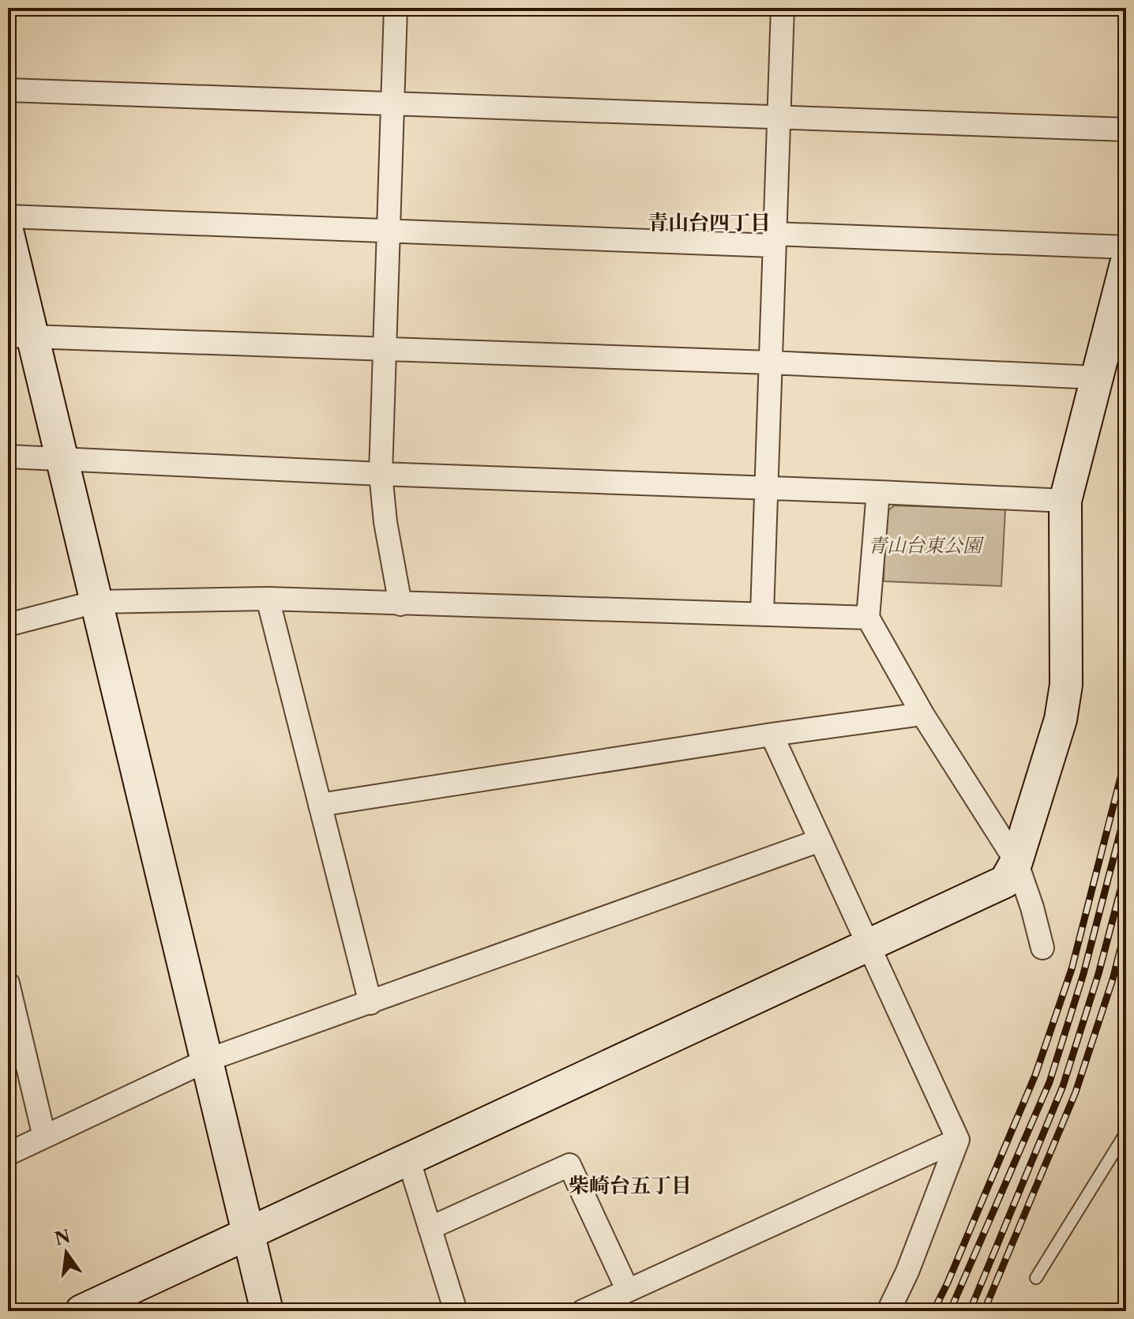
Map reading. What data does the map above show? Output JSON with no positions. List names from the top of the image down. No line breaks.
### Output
{"districts":["青山台四丁目","柴崎台五丁目"],"parks":["青山台東公園"],"north":"top"}
